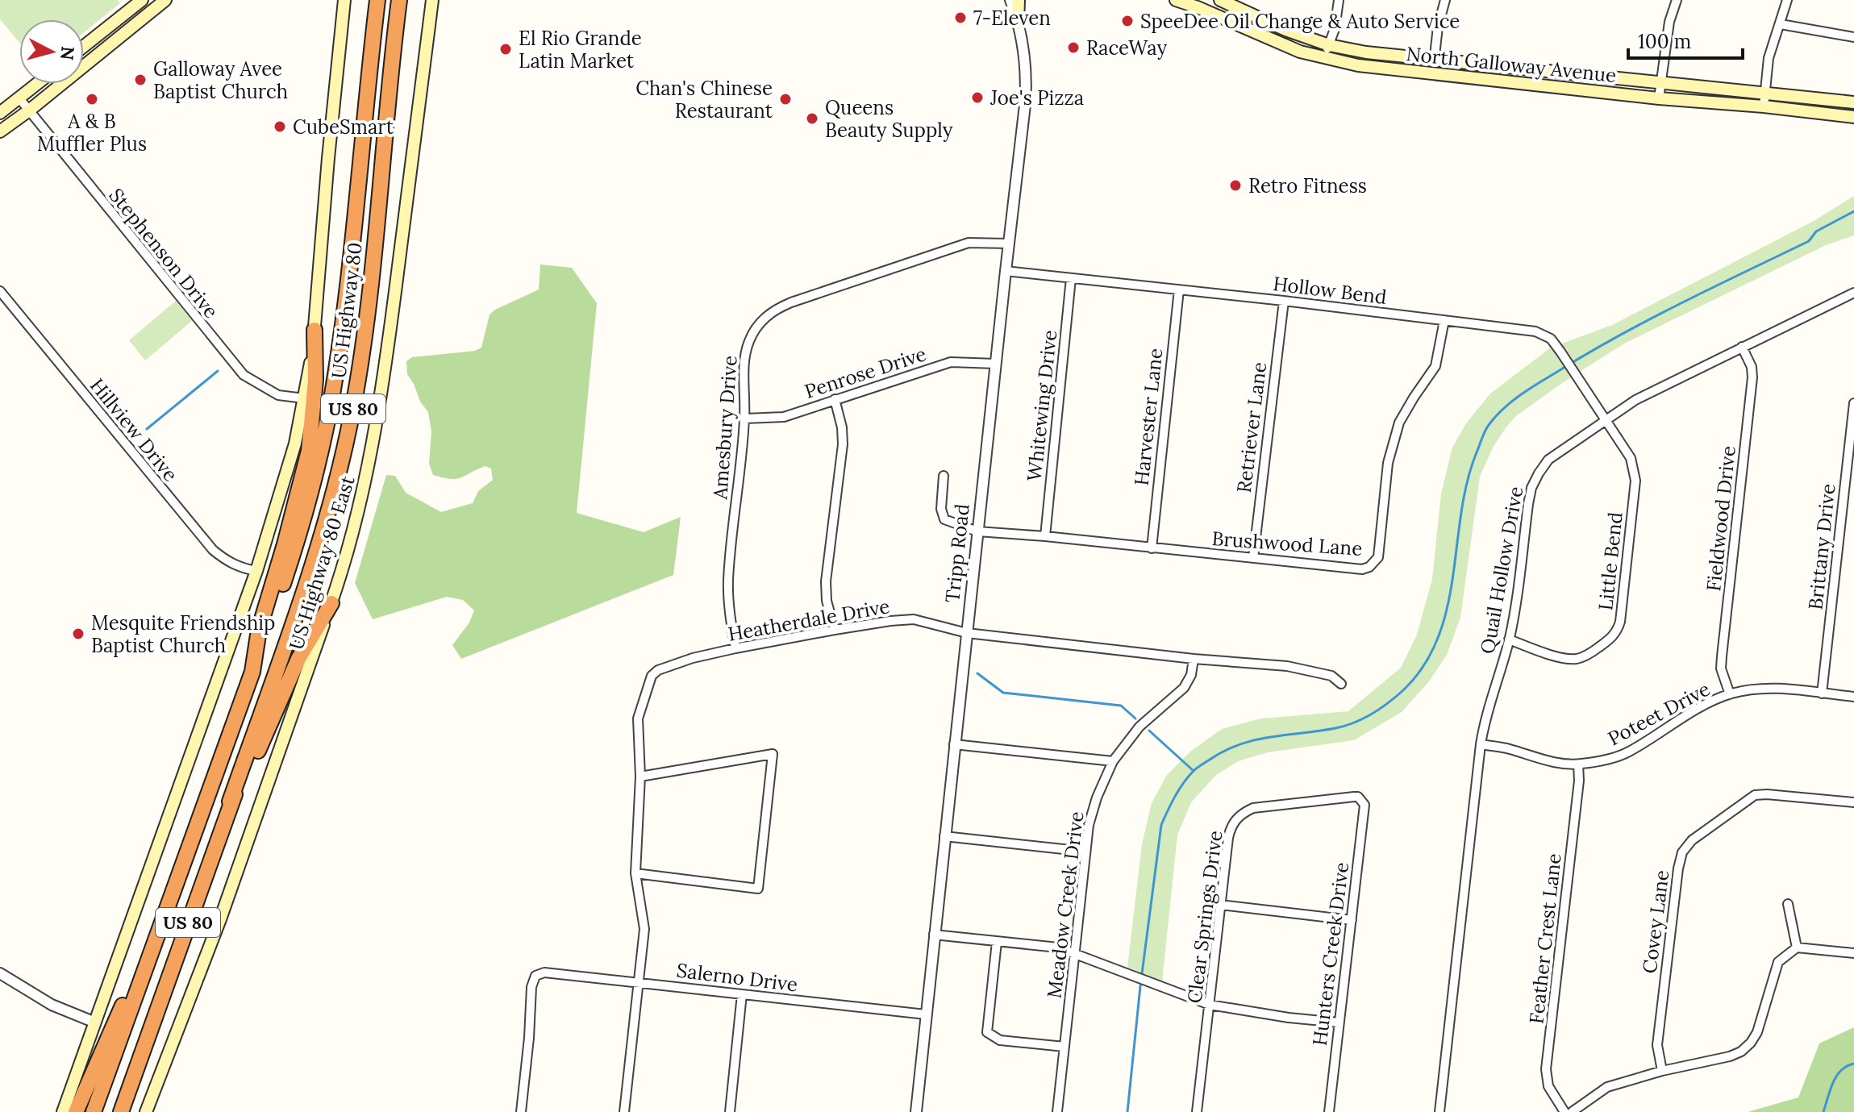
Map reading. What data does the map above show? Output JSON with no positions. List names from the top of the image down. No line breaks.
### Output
{"streets":{"highway":["US Highway 80","US 80"],"main road":["North Galloway Avenue","US Highway 80 East"],"street":["Stephenson Drive","Hollow Bend","Penrose Drive","Whitewing Drive","Harvester Lane","Amesbury Drive","Retriever Lane","Hillview Drive","Fieldwood Drive","Brushwood Lane","Brittany Drive","Tripp Road","Little Bend","Quail Hollow Drive","Heatherdale Drive","Poteet Drive","Meadow Creek Drive","Clear Springs Drive","Covey Lane","Feather Crest Lane","Hunters Creek Drive","Salerno Drive"]},"crossings":[["Hollow Bend","Whitewing Drive"],["Hollow Bend","Harvester Lane"],["Hollow Bend","Retriever Lane"],["Hollow Bend","Brushwood Lane"],["Hollow Bend","Tripp Road"],["Hollow Bend","Little Bend"],["Hollow Bend","Quail Hollow Drive"],["US Highway 80","US 80"],["Penrose Drive","Amesbury Drive"],["Penrose Drive","Tripp Road"],["Whitewing Drive","Brushwood Lane"],["Harvester Lane","Brushwood Lane"],["Amesbury Drive","Tripp Road"],["Amesbury Drive","Heatherdale Drive"],["Retriever Lane","Brushwood Lane"],["Fieldwood Drive","Quail Hollow Drive"],["Fieldwood Drive","Poteet Drive"],["Brushwood Lane","Tripp Road"],["Brittany Drive","Poteet Drive"],["Tripp Road","Heatherdale Drive"],["Tripp Road","Salerno Drive"],["Little Bend","Quail Hollow Drive"],["Quail Hollow Drive","Poteet Drive"],["Heatherdale Drive","Meadow Creek Drive"],["Heatherdale Drive","Salerno Drive"],["Poteet Drive","Feather Crest Lane"],["Clear Springs Drive","Hunters Creek Drive"]],"places":["7-Eleven","SpeeDee Oil Change & Auto Service","RaceWay","El Rio Grande Latin Market","Galloway Avee Baptist Church","Joe's Pizza","A & B Muffler Plus","Chan's Chinese Restaurant","Queens Beauty Supply","CubeSmart","Retro Fitness","Mesquite Friendship Baptist Church"],"scale_bar":"100 m","north":"right"}
